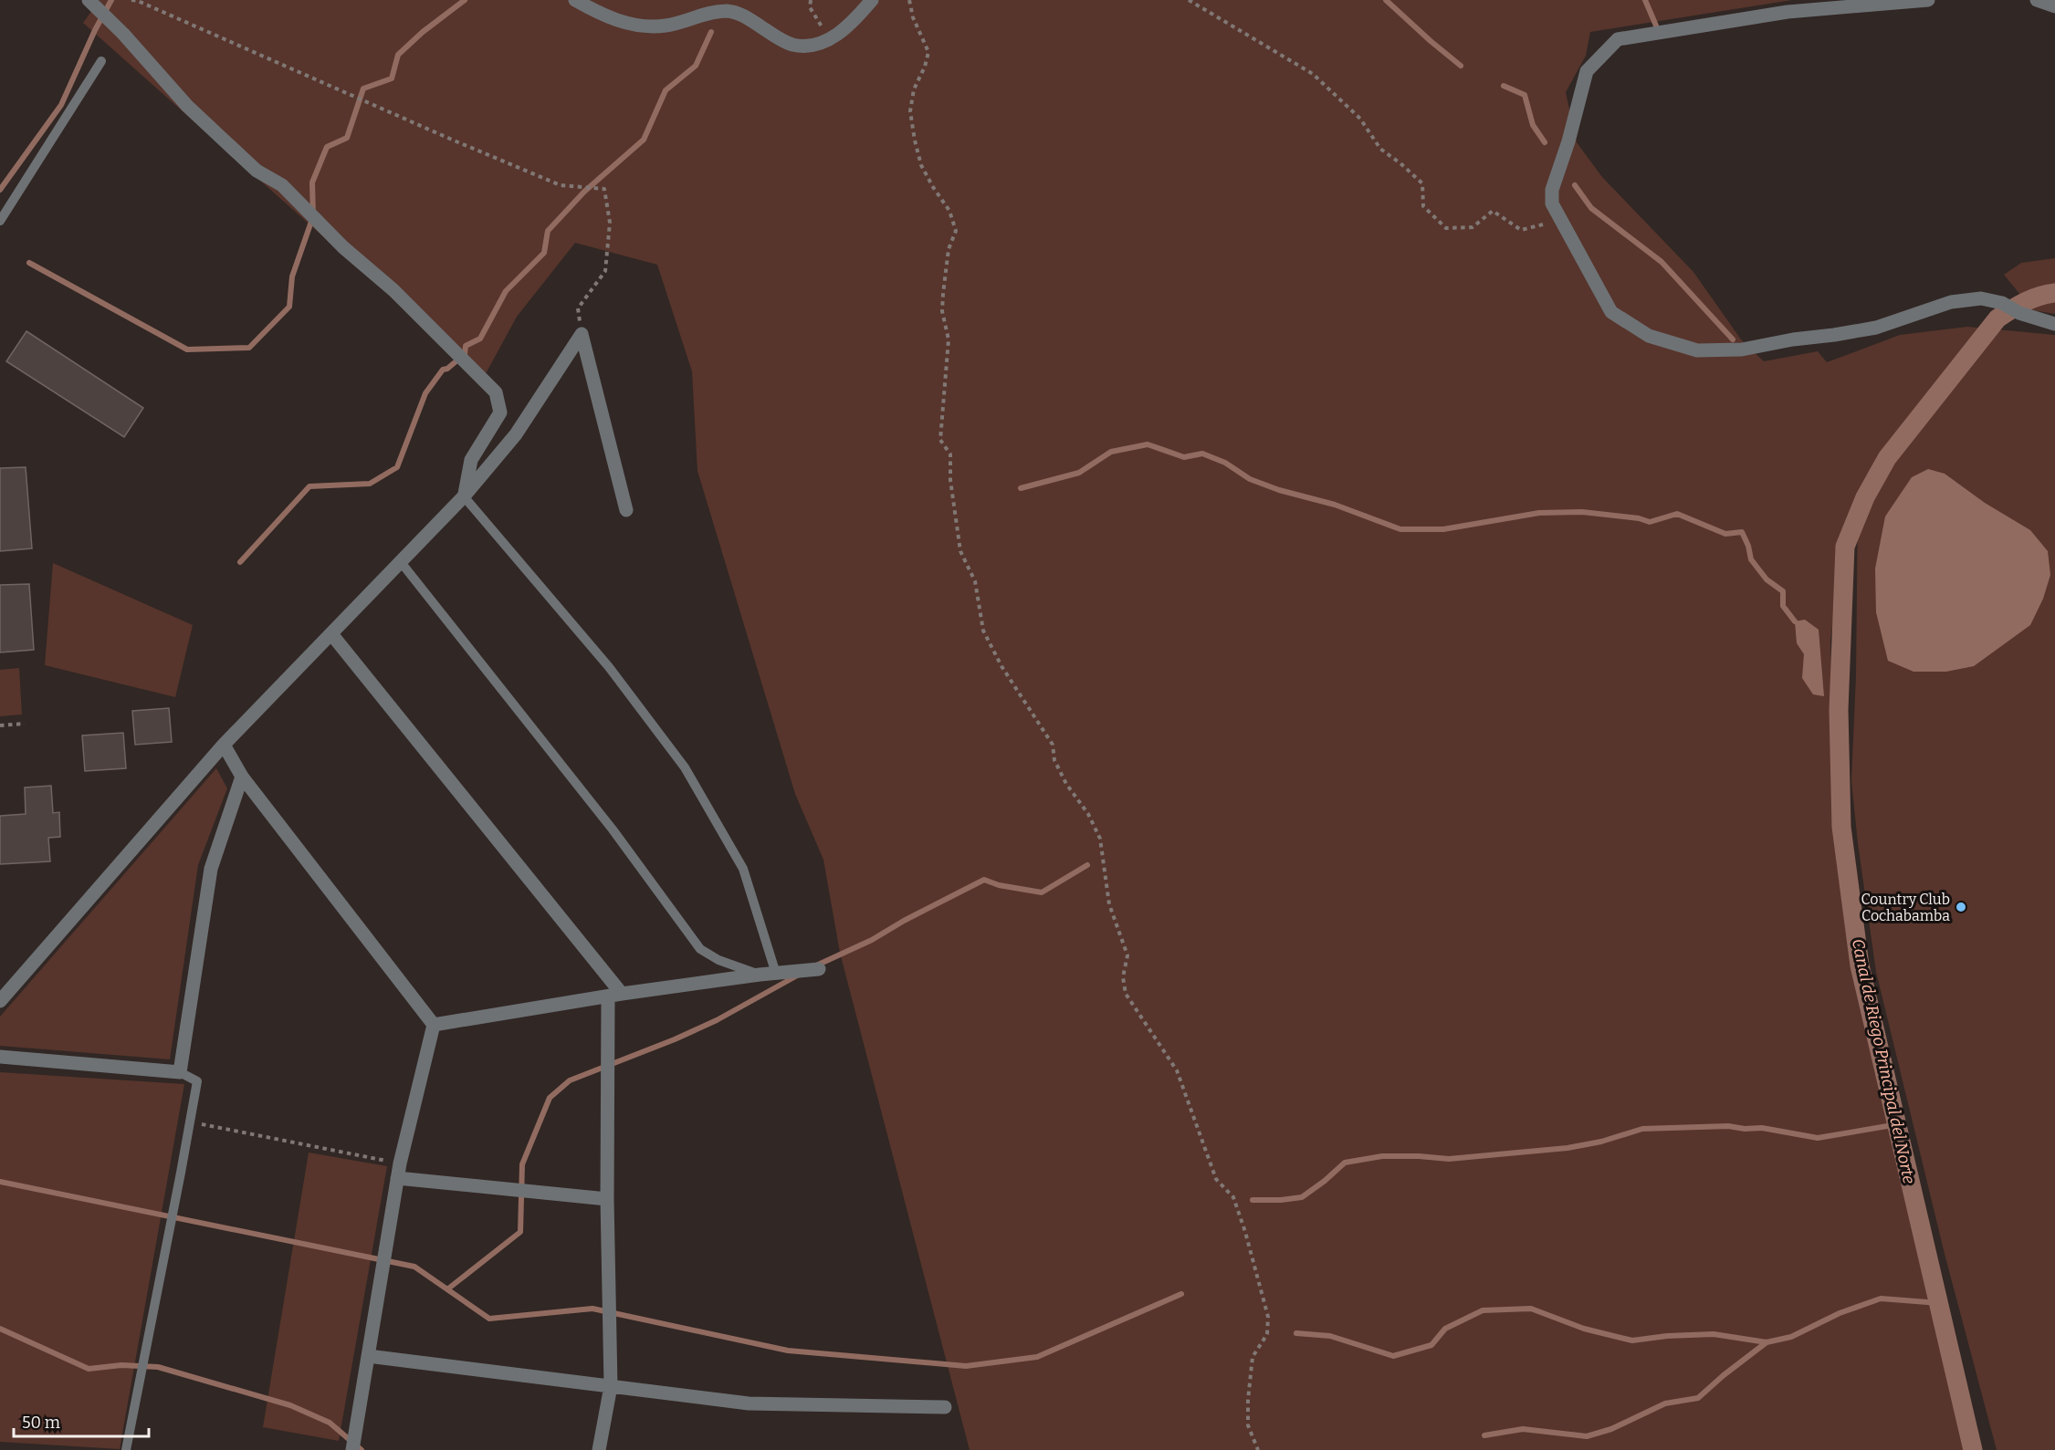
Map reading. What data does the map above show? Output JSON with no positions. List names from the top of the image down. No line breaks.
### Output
{"water":["Canal de Riego Principal del Norte"],"places":["Country Club Cochabamba"],"scale_bar":"50 m"}
